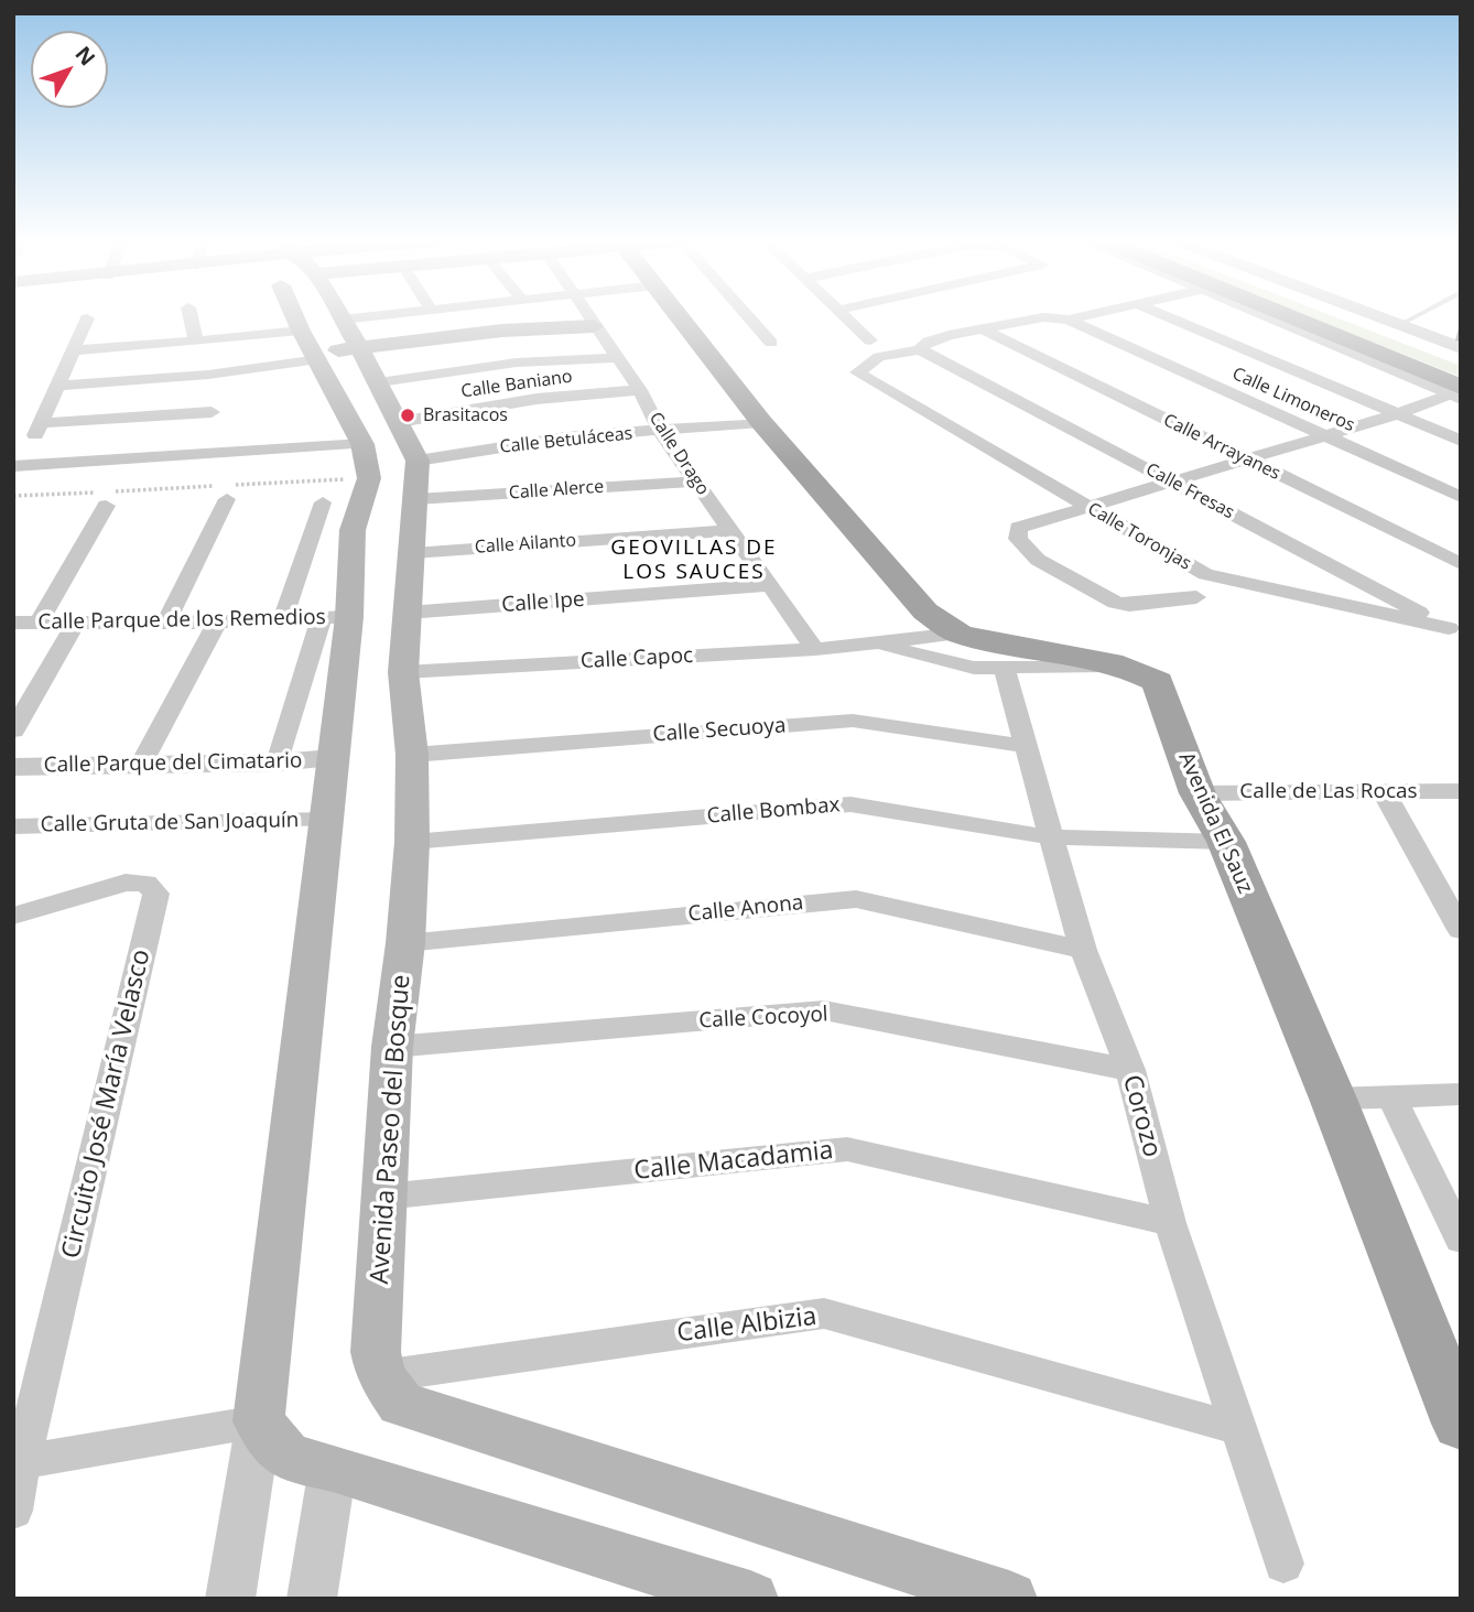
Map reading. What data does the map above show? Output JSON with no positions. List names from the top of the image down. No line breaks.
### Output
{"streets":{"main road":["Avenida El Sauz","Avenida Paseo del Bosque"],"street":["Calle Baniano","Calle Limoneros","Calle Betuláceas","Calle Arrayanes","Calle Drago","Calle Alerce","Calle Fresas","Calle Toronjas","Calle Ailanto","Calle Ipe","Calle Parque de los Remedios","Calle Capoc","Calle Secuoya","Calle Parque del Cimatario","Calle de Las Rocas","Calle Bombax","Calle Gruta de San Joaquín","Calle Anona","Calle Cocoyol","Circuito José María Velasco","Corozo","Calle Macadamia","Calle Albizia"]},"crossings":[["Calle Baniano","Calle Drago"],["Calle Baniano","Avenida Paseo del Bosque"],["Calle Betuláceas","Calle Drago"],["Calle Betuláceas","Calle Alerce"],["Calle Betuláceas","Avenida El Sauz"],["Calle Betuláceas","Avenida Paseo del Bosque"],["Calle Drago","Calle Alerce"],["Calle Drago","Calle Ailanto"],["Calle Drago","Calle Ipe"],["Calle Drago","Calle Capoc"],["Calle Alerce","Avenida Paseo del Bosque"],["Calle Fresas","Calle Toronjas"],["Calle Ailanto","Avenida Paseo del Bosque"],["Calle Ipe","Avenida Paseo del Bosque"],["Calle Capoc","Avenida El Sauz"],["Calle Capoc","Corozo"],["Calle Capoc","Avenida Paseo del Bosque"],["Calle Secuoya","Corozo"],["Calle Secuoya","Avenida Paseo del Bosque"],["Calle de Las Rocas","Avenida El Sauz"],["Calle Bombax","Avenida El Sauz"],["Calle Bombax","Corozo"],["Calle Bombax","Avenida Paseo del Bosque"],["Calle Anona","Corozo"],["Calle Anona","Avenida Paseo del Bosque"],["Calle Cocoyol","Corozo"],["Calle Cocoyol","Avenida Paseo del Bosque"],["Corozo","Calle Macadamia"],["Corozo","Calle Albizia"],["Avenida Paseo del Bosque","Calle Macadamia"],["Avenida Paseo del Bosque","Calle Albizia"]],"districts":["GEOVILLAS DE LOS SAUCES"],"places":["Brasitacos"],"north":"top right"}
